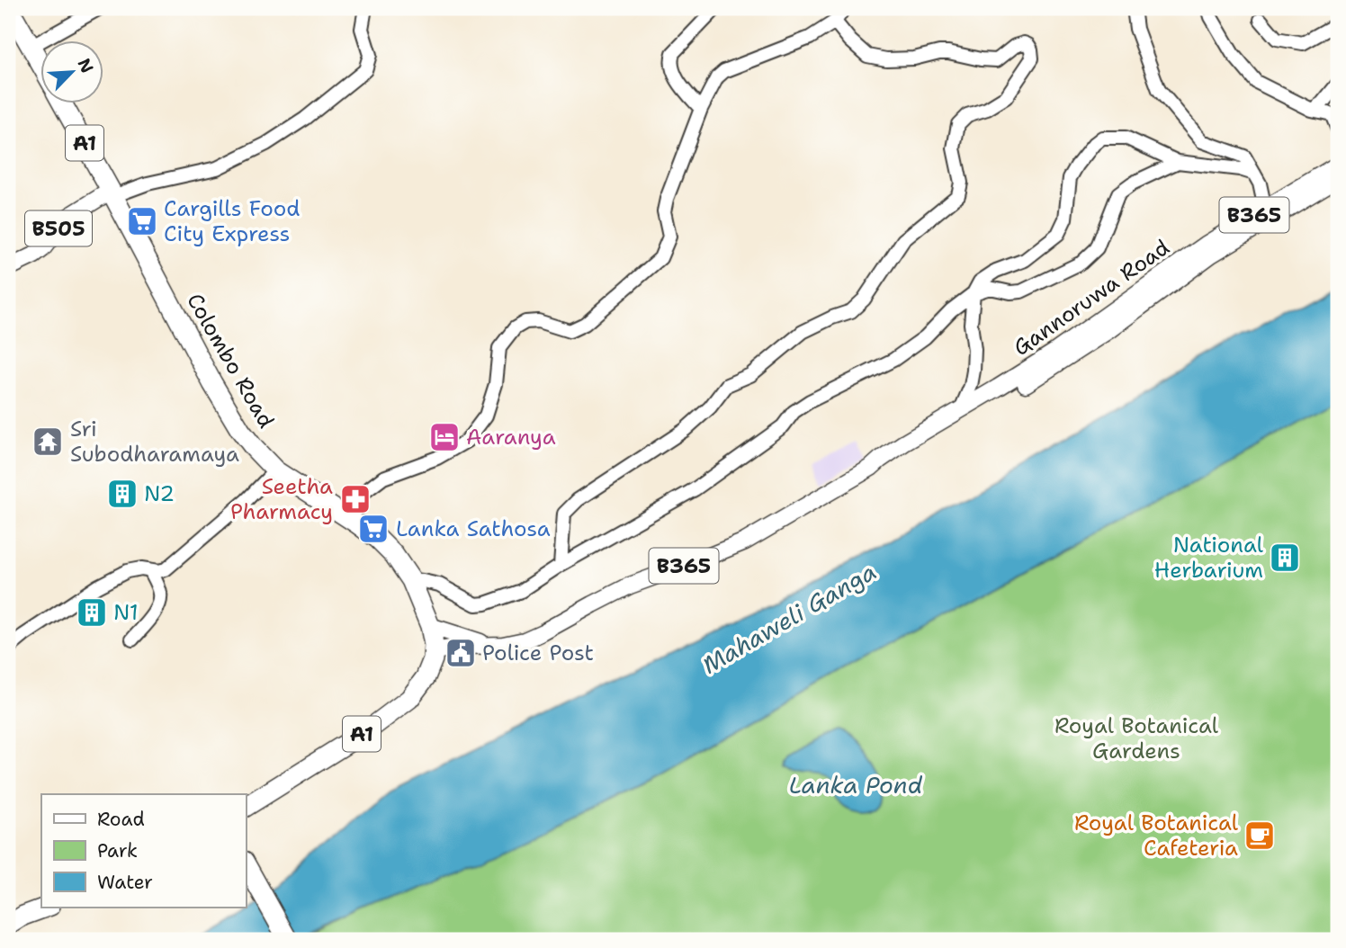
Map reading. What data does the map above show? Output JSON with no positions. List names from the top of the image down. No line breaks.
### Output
{"streets":{"highway":["A1","Colombo Road"],"main road":["B365","B505","Gannoruwa Road"]},"crossings":[["B505","Colombo Road"],["Gannoruwa Road","Colombo Road"]],"water":["Mahaweli Ganga","Lanka Pond"],"parks":["Royal Botanical Gardens"],"places":{"supermarket":["Cargills Food City Express","Lanka Sathosa"],"hotel":["Aaranya"],"temple":["Sri Subodharamaya"],"building":["N2","National Herbarium","N1"],"pharmacy":["Seetha Pharmacy"],"public building":["Police Post"],"cafe":["Royal Botanical Cafeteria"]},"legend":["Road","Park","Water"],"north":"top right"}
